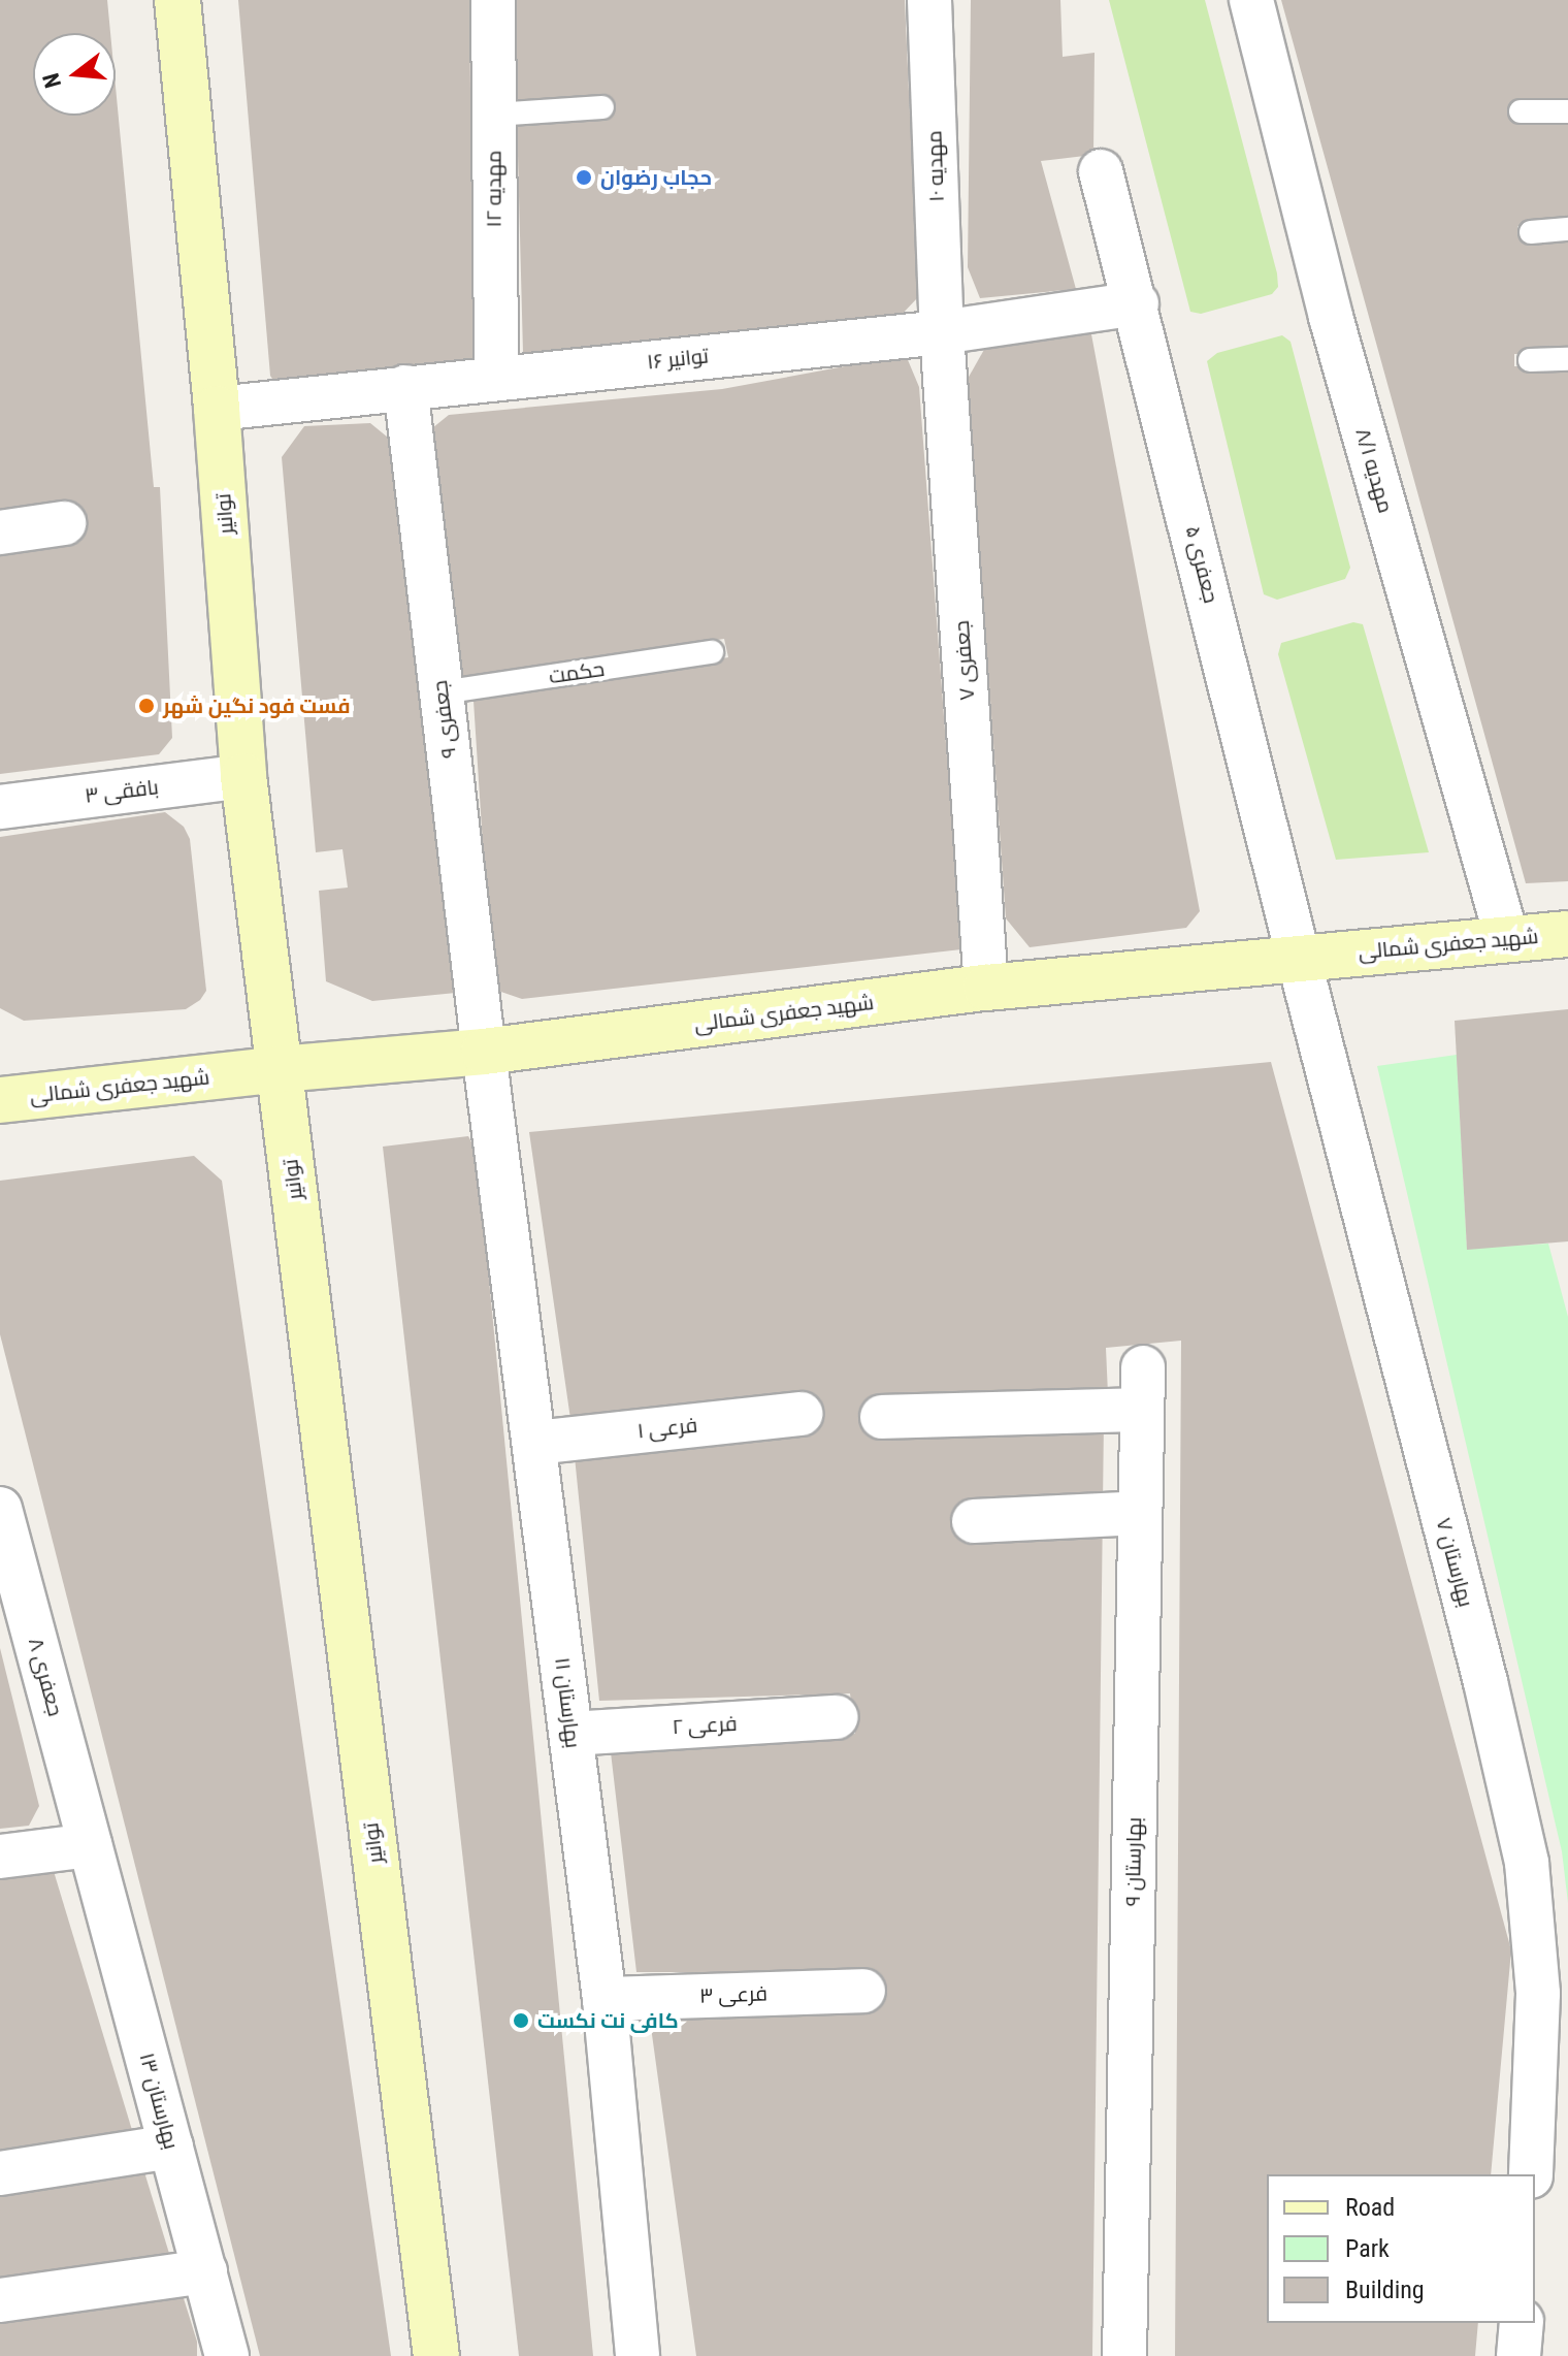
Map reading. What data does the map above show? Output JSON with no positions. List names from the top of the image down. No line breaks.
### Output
{"streets":{"street":["مهدیه ۱۰","مهدیه ۱۲","توانیر ۱۶","مهدیه ۸/۱","توانیر","جعفری ۵","جعفری ۷","جعفری ۹","بافقی ۳","شهید جعفری شمالی","فرعی ۱","بهارستان ۷","جعفری ۸","بهارستان ۱۱","فرعی ۲","بهارستان ۹","فرعی ۳","بهارستان ۱۳"],"lane":["حکمت"]},"crossings":[["مهدیه ۱۰","توانیر ۱۶"],["مهدیه ۱۰","جعفری ۷"],["مهدیه ۱۲","توانیر ۱۶"],["توانیر ۱۶","توانیر"],["توانیر ۱۶","جعفری ۵"],["توانیر ۱۶","جعفری ۷"],["توانیر ۱۶","جعفری ۹"],["مهدیه ۸/۱","شهید جعفری شمالی"],["توانیر","بافقی ۳"],["توانیر","شهید جعفری شمالی"],["جعفری ۵","شهید جعفری شمالی"],["جعفری ۵","بهارستان ۷"],["جعفری ۷","شهید جعفری شمالی"],["حکمت","جعفری ۹"],["جعفری ۹","شهید جعفری شمالی"],["جعفری ۹","بهارستان ۱۱"],["شهید جعفری شمالی","بهارستان ۷"],["شهید جعفری شمالی","بهارستان ۱۱"],["فرعی ۱","بهارستان ۱۱"],["جعفری ۸","بهارستان ۱۳"],["بهارستان ۱۱","فرعی ۲"],["بهارستان ۱۱","فرعی ۳"]],"places":["حجاب رضوان","فست فود نگین شهر","کافی نت نکست"],"legend":["Road","Park","Building"],"north":"left"}
